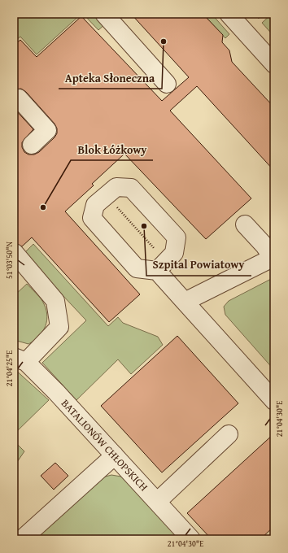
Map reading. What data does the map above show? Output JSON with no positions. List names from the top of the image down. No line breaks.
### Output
{"streets":{"lane":["BATALIONÓW CHŁOPSKICH"]},"places":["Apteka Słoneczna","Blok Łóżkowy","Szpital Powiatowy"],"coordinates":["51°03'50\"N","21°04'25\"E","21°04'30\"E"]}
